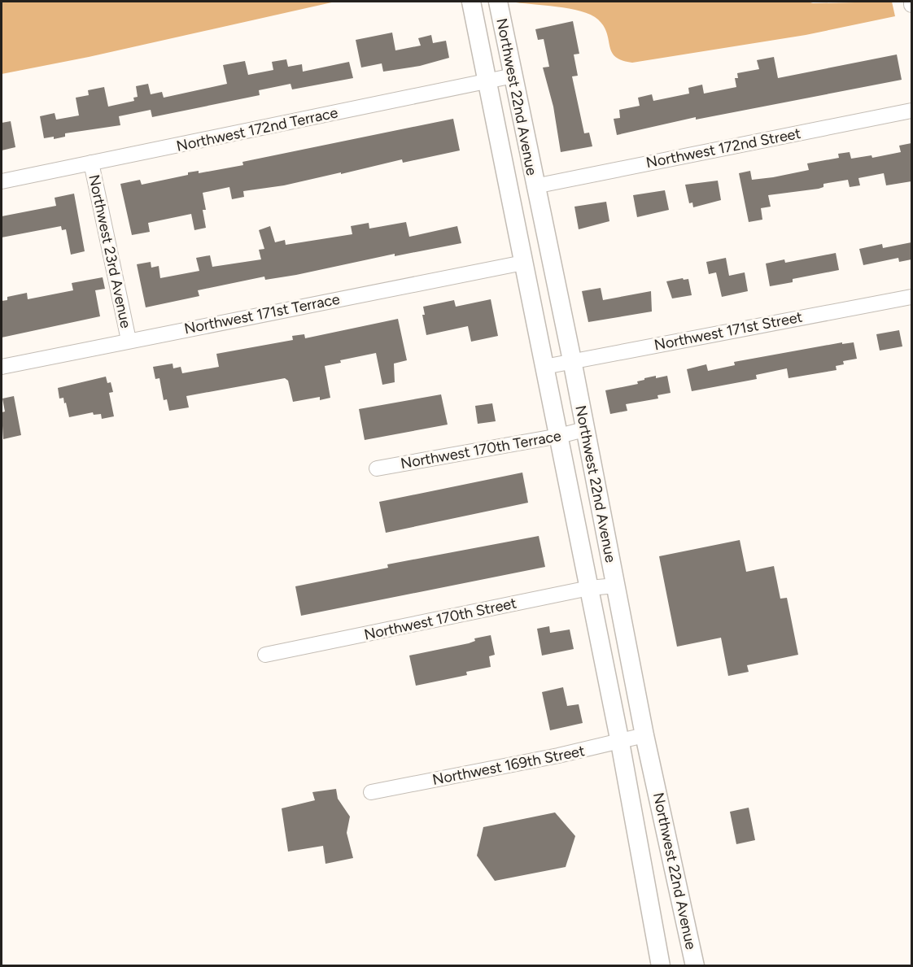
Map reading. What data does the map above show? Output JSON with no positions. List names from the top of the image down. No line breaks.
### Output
{"streets":{"main road":["Northwest 22nd Avenue"],"street":["Northwest 172nd Terrace","Northwest 172nd Street","Northwest 23rd Avenue","Northwest 171st Terrace","Northwest 171st Street","Northwest 170th Terrace","Northwest 170th Street","Northwest 169th Street"]},"crossings":[["Northwest 22nd Avenue","Northwest 172nd Terrace"],["Northwest 22nd Avenue","Northwest 172nd Street"],["Northwest 22nd Avenue","Northwest 171st Terrace"],["Northwest 22nd Avenue","Northwest 171st Street"],["Northwest 22nd Avenue","Northwest 170th Terrace"],["Northwest 22nd Avenue","Northwest 170th Street"],["Northwest 22nd Avenue","Northwest 169th Street"],["Northwest 172nd Terrace","Northwest 23rd Avenue"],["Northwest 23rd Avenue","Northwest 171st Terrace"]]}
